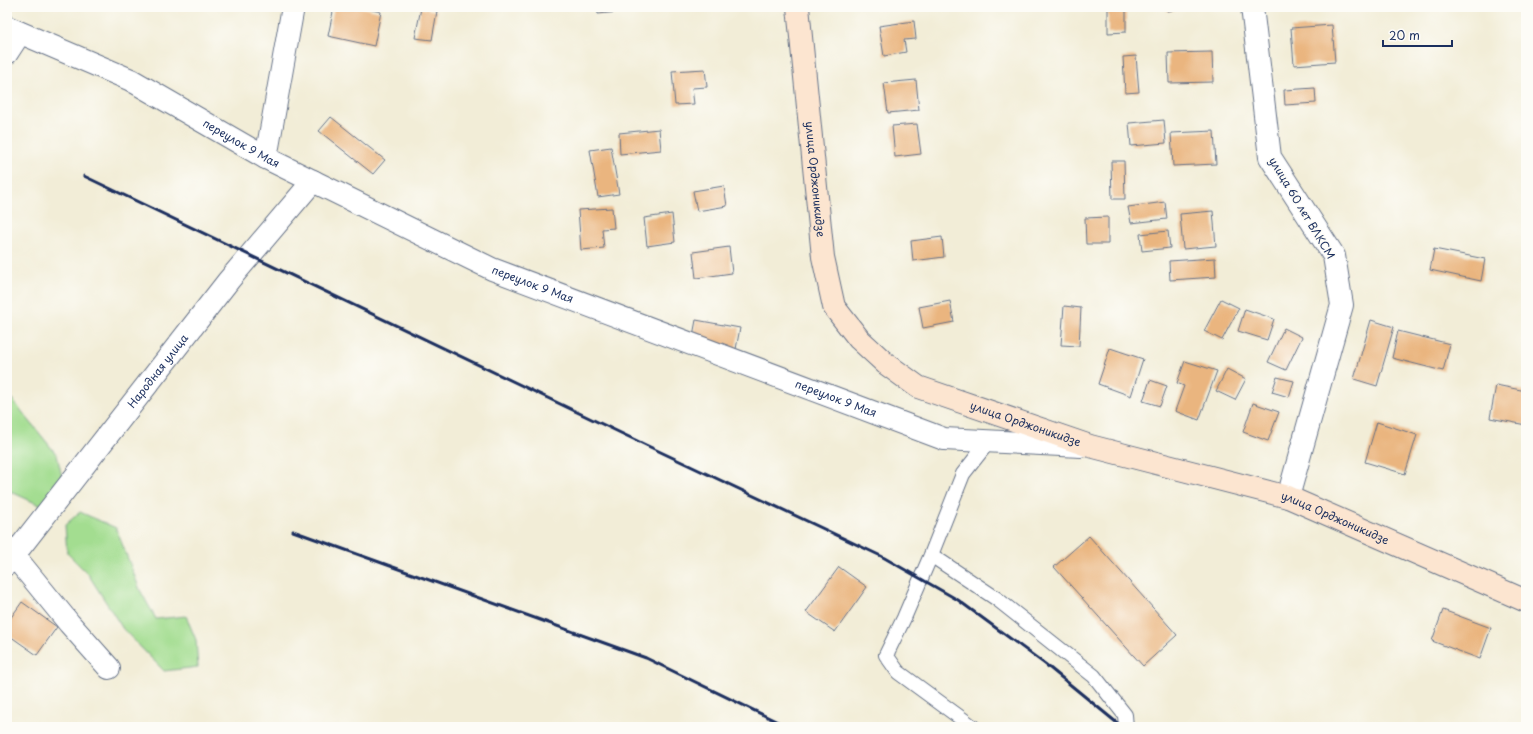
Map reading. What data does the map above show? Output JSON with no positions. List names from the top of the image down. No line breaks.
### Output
{"streets":{"main road":["улица Орджоникидзе"],"street":["переулок 9 Мая","улица 60 лет ВЛКСМ","Народная улица"]},"crossings":[["переулок 9 Мая","улица Орджоникидзе"],["переулок 9 Мая","Народная улица"],["улица Орджоникидзе","улица 60 лет ВЛКСМ"]],"scale_bar":"20 m"}
